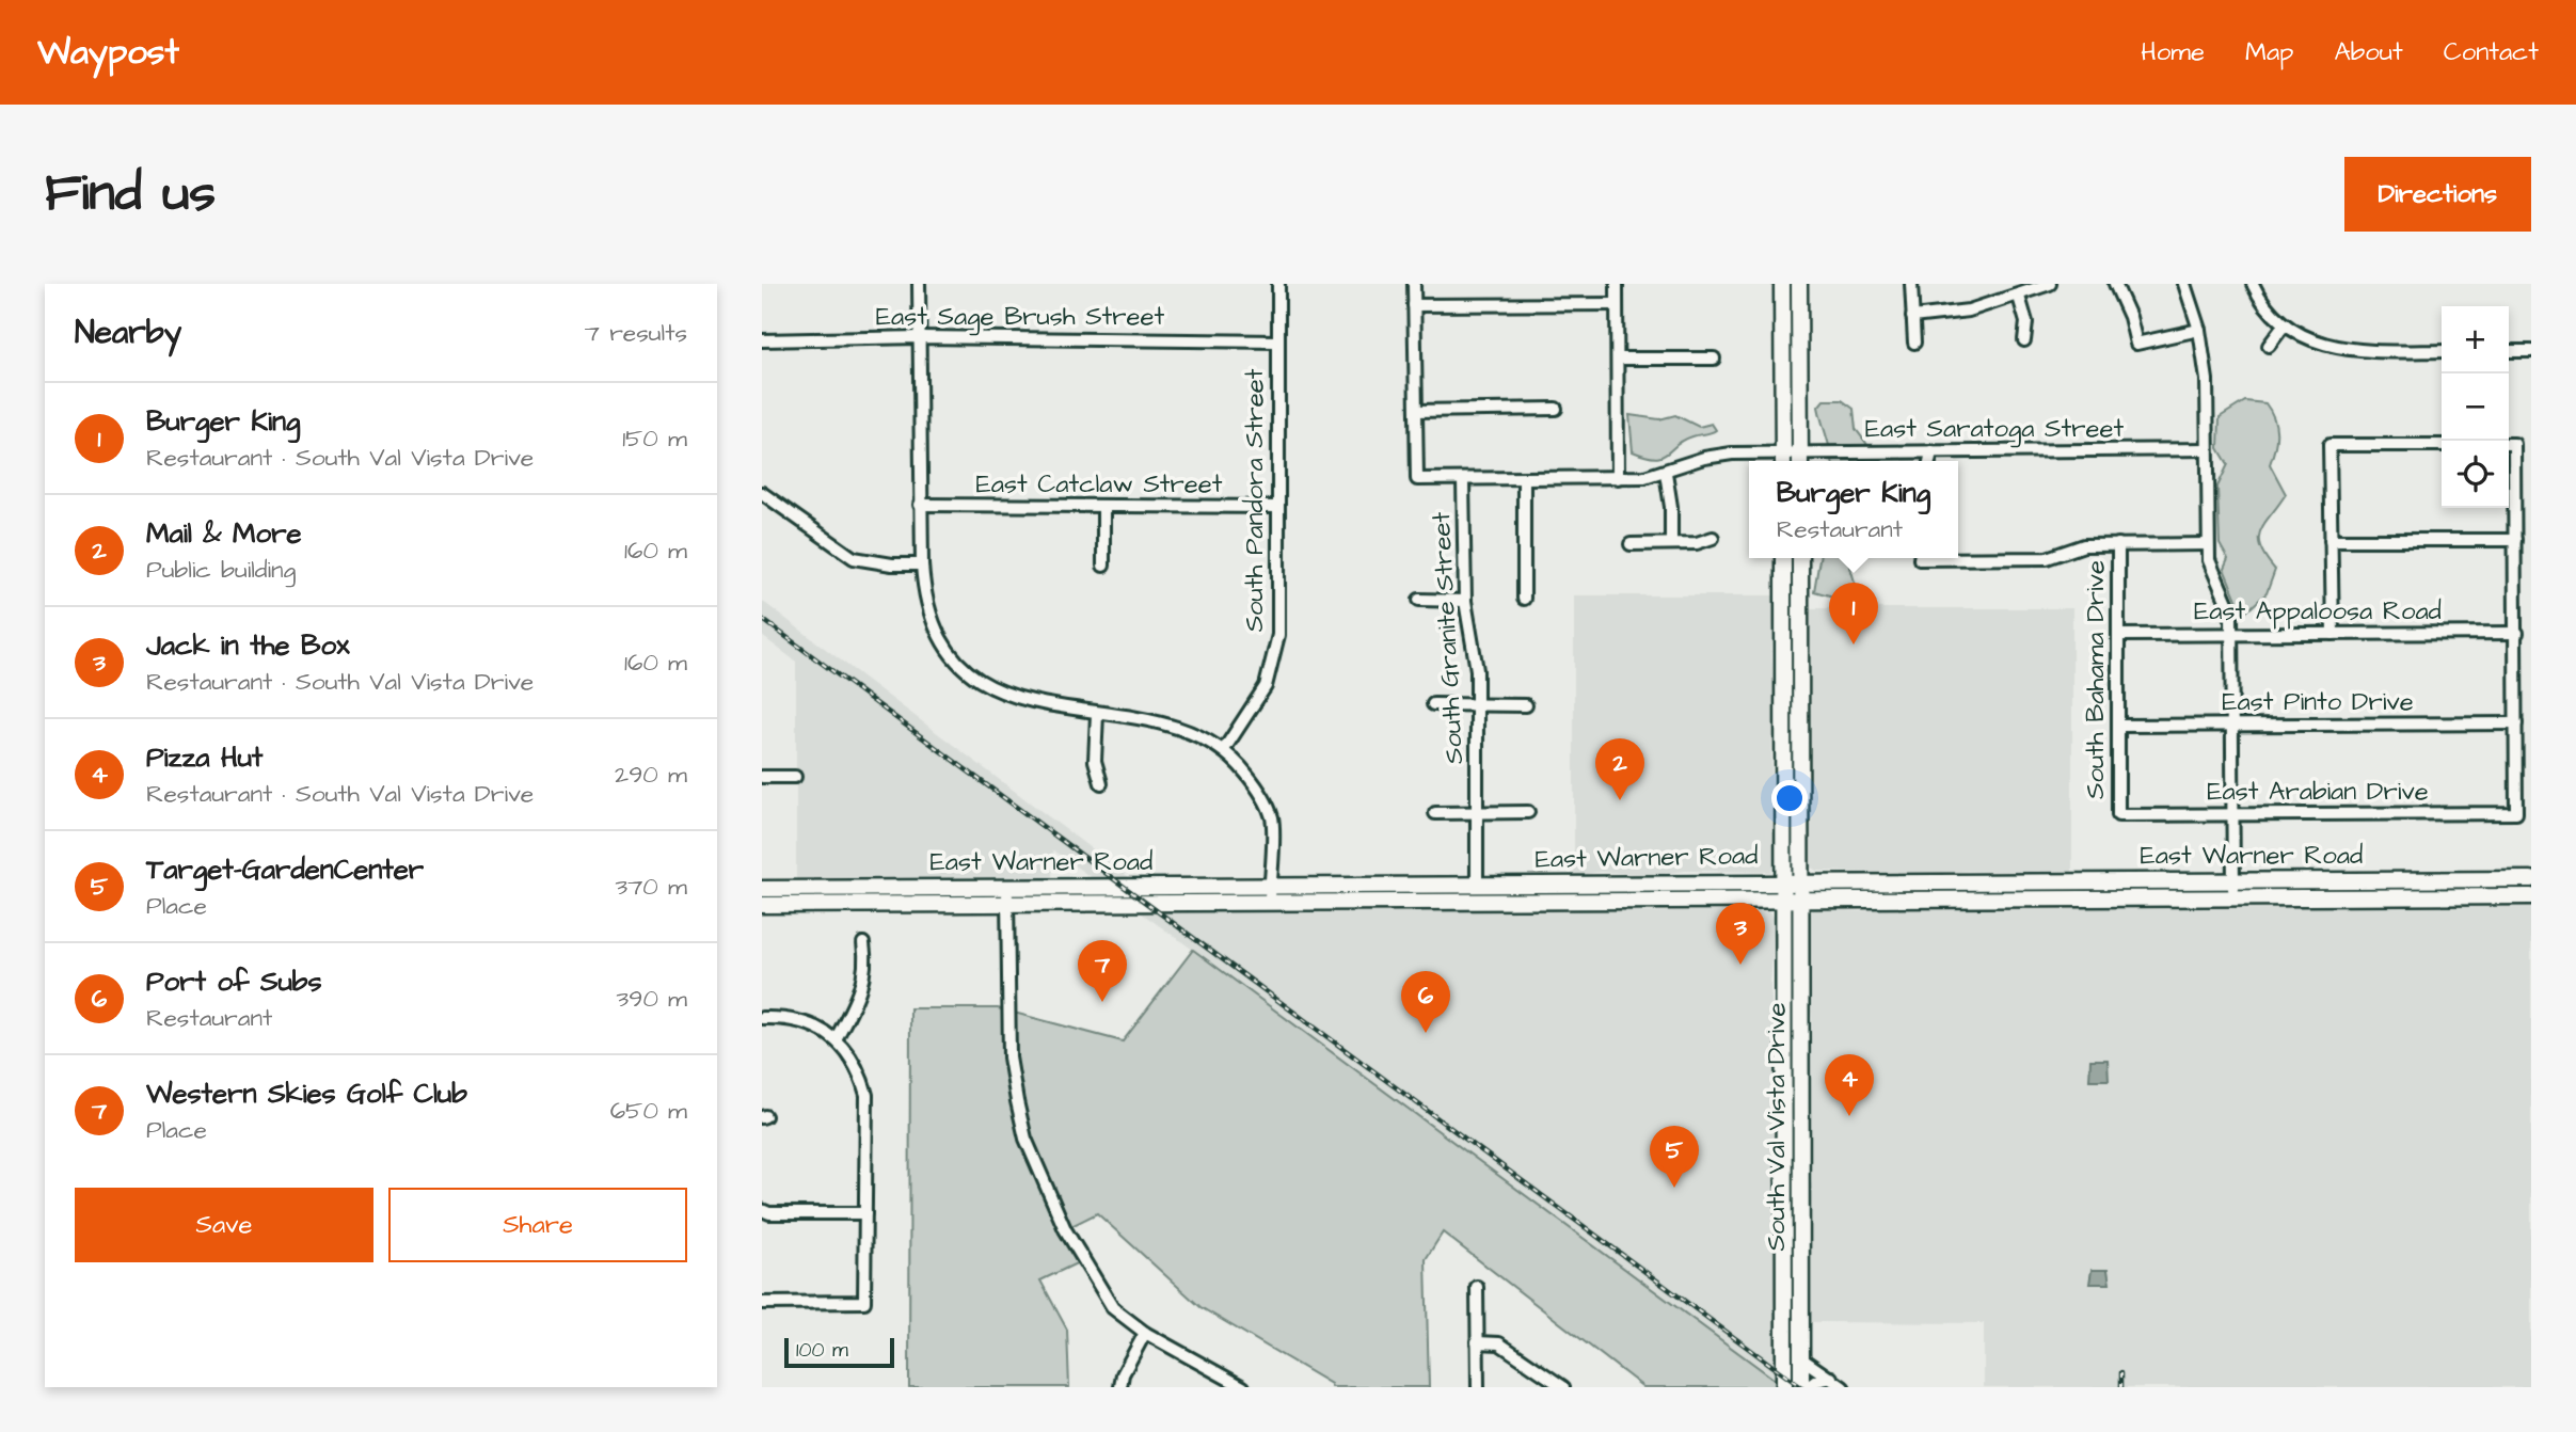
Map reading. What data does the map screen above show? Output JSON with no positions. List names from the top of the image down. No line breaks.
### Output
{"streets":{"main road":["East Warner Road","South Val Vista Drive"],"street":["East Sage Brush Street","East Saratoga Street","East Catclaw Street","South Pandora Street","East Appaloosa Road","South Granite Street","South Bahama Drive","East Pinto Drive","East Arabian Drive"]},"crossings":[["East Sage Brush Street","South Pandora Street"],["East Saratoga Street","South Granite Street"],["East Catclaw Street","South Pandora Street"],["East Appaloosa Road","South Bahama Drive"],["South Granite Street","East Warner Road"],["South Bahama Drive","East Pinto Drive"],["South Bahama Drive","East Arabian Drive"],["East Pinto Drive","East Arabian Drive"],["East Warner Road","South Val Vista Drive"]],"scale_bar":"100 m","page":{"header":"Waypost","nav":["Home","Map","About","Contact"],"buttons":["Directions",["Save","Share"]],"title":"Find us","heading":["Nearby","7 results"],"map_buttons":["+","−"],"list":[{"mark":"1","name":"Burger King","note":"Restaurant · South Val Vista Drive","value":"150 m"},{"mark":"2","name":"Mail & More","note":"Public building","value":"160 m"},{"mark":"3","name":"Jack in the Box","note":"Restaurant · South Val Vista Drive","value":"160 m"},{"mark":"4","name":"Pizza Hut","note":"Restaurant · South Val Vista Drive","value":"290 m"},{"mark":"5","name":"Target-GardenCenter","note":"Place","value":"370 m"},{"mark":"6","name":"Port of Subs","note":"Restaurant","value":"390 m"},{"mark":"7","name":"Western Skies Golf Club","note":"Place","value":"650 m"}],"popup":["Burger King","Restaurant"],"pins":["1","2","3","7","6","4","5"],"scale":"100 m"}}
